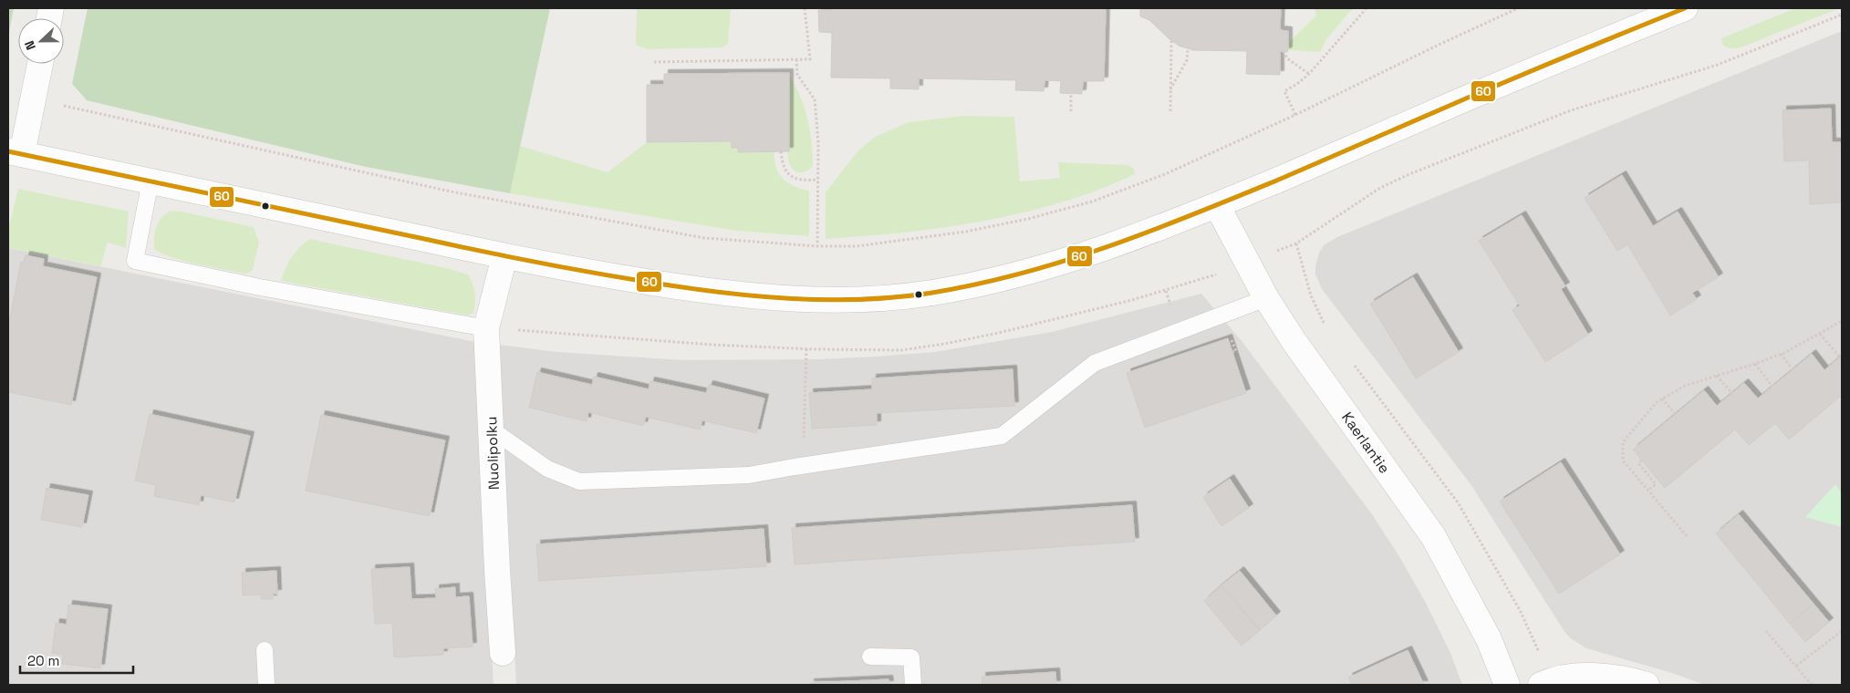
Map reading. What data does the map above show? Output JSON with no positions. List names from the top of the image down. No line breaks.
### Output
{"streets":{"street":["Kaerlantie","Nuolipolku"]},"lines":["transit line 60"],"scale_bar":"20 m","north":"left"}
